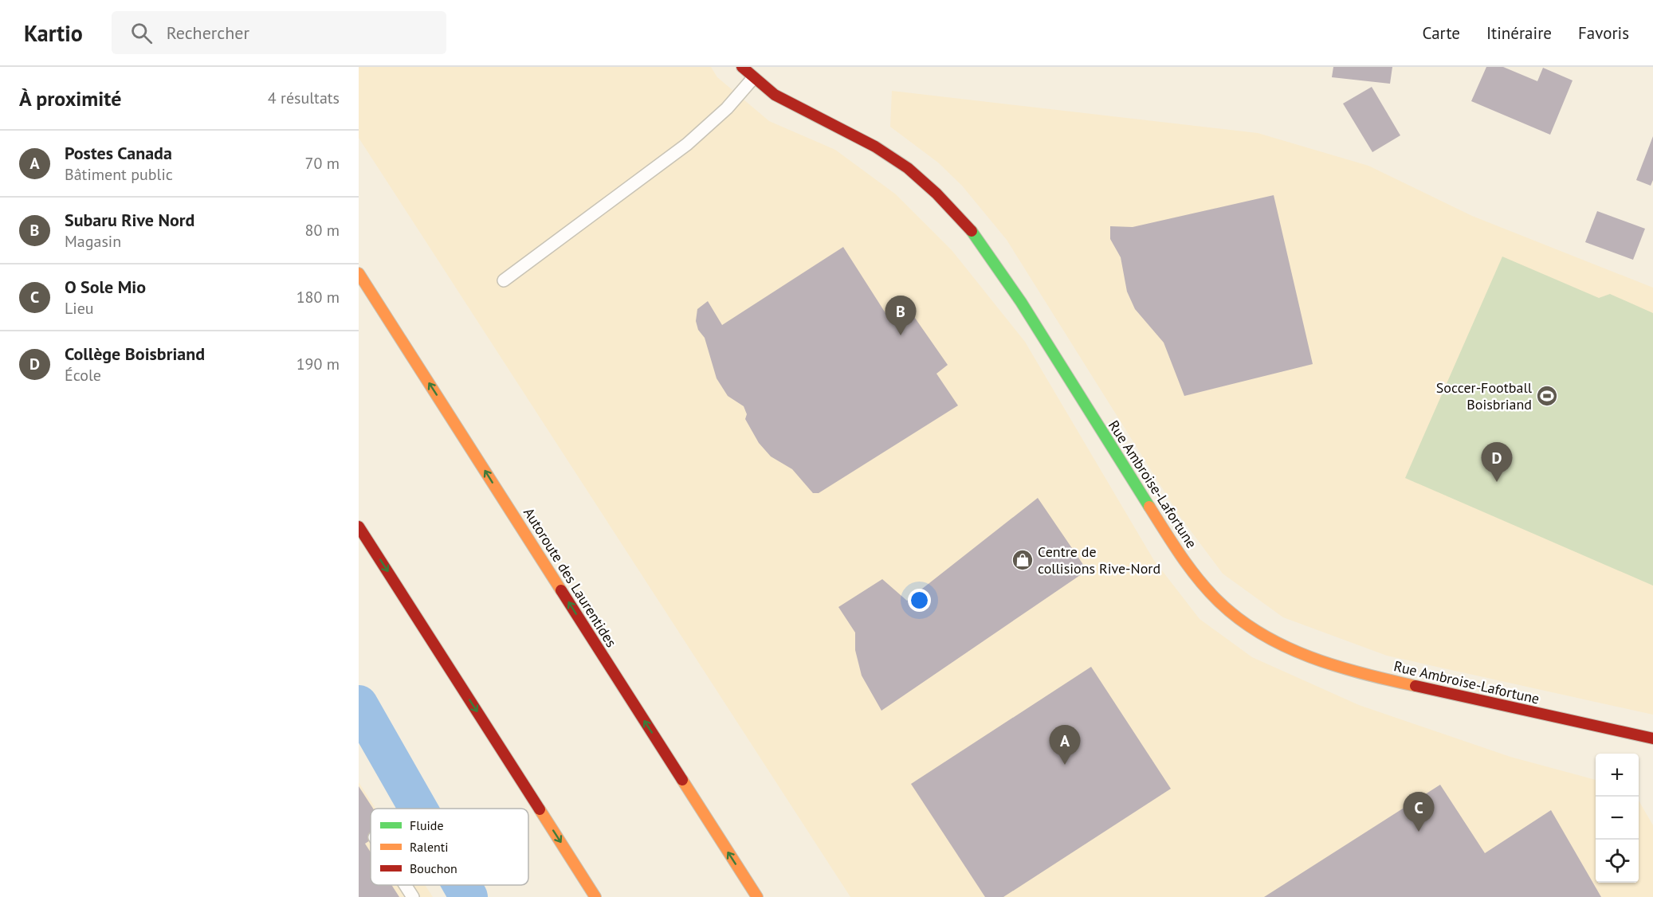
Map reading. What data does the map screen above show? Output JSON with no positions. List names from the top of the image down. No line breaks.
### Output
{"streets":{"main road":["Rue Ambroise-Lafortune","Autoroute des Laurentides"]},"one_way":["Autoroute des Laurentides"],"places":{"sports":["Soccer-Football Boisbriand"],"shop":["Centre de collisions Rive-Nord"]},"legend":["Fluide","Ralenti","Bouchon"],"page":{"header":"Kartio","search":"Rechercher","nav":["Carte","Itinéraire","Favoris"],"heading":["À proximité","4 résultats"],"list":[{"mark":"A","name":"Postes Canada","note":"Bâtiment public","value":"70 m"},{"mark":"B","name":"Subaru Rive Nord","note":"Magasin","value":"80 m"},{"mark":"C","name":"O Sole Mio","note":"Lieu","value":"180 m"},{"mark":"D","name":"Collège Boisbriand","note":"École","value":"190 m"}],"pins":["B","D","A","C"],"map_buttons":["+","−"]}}
